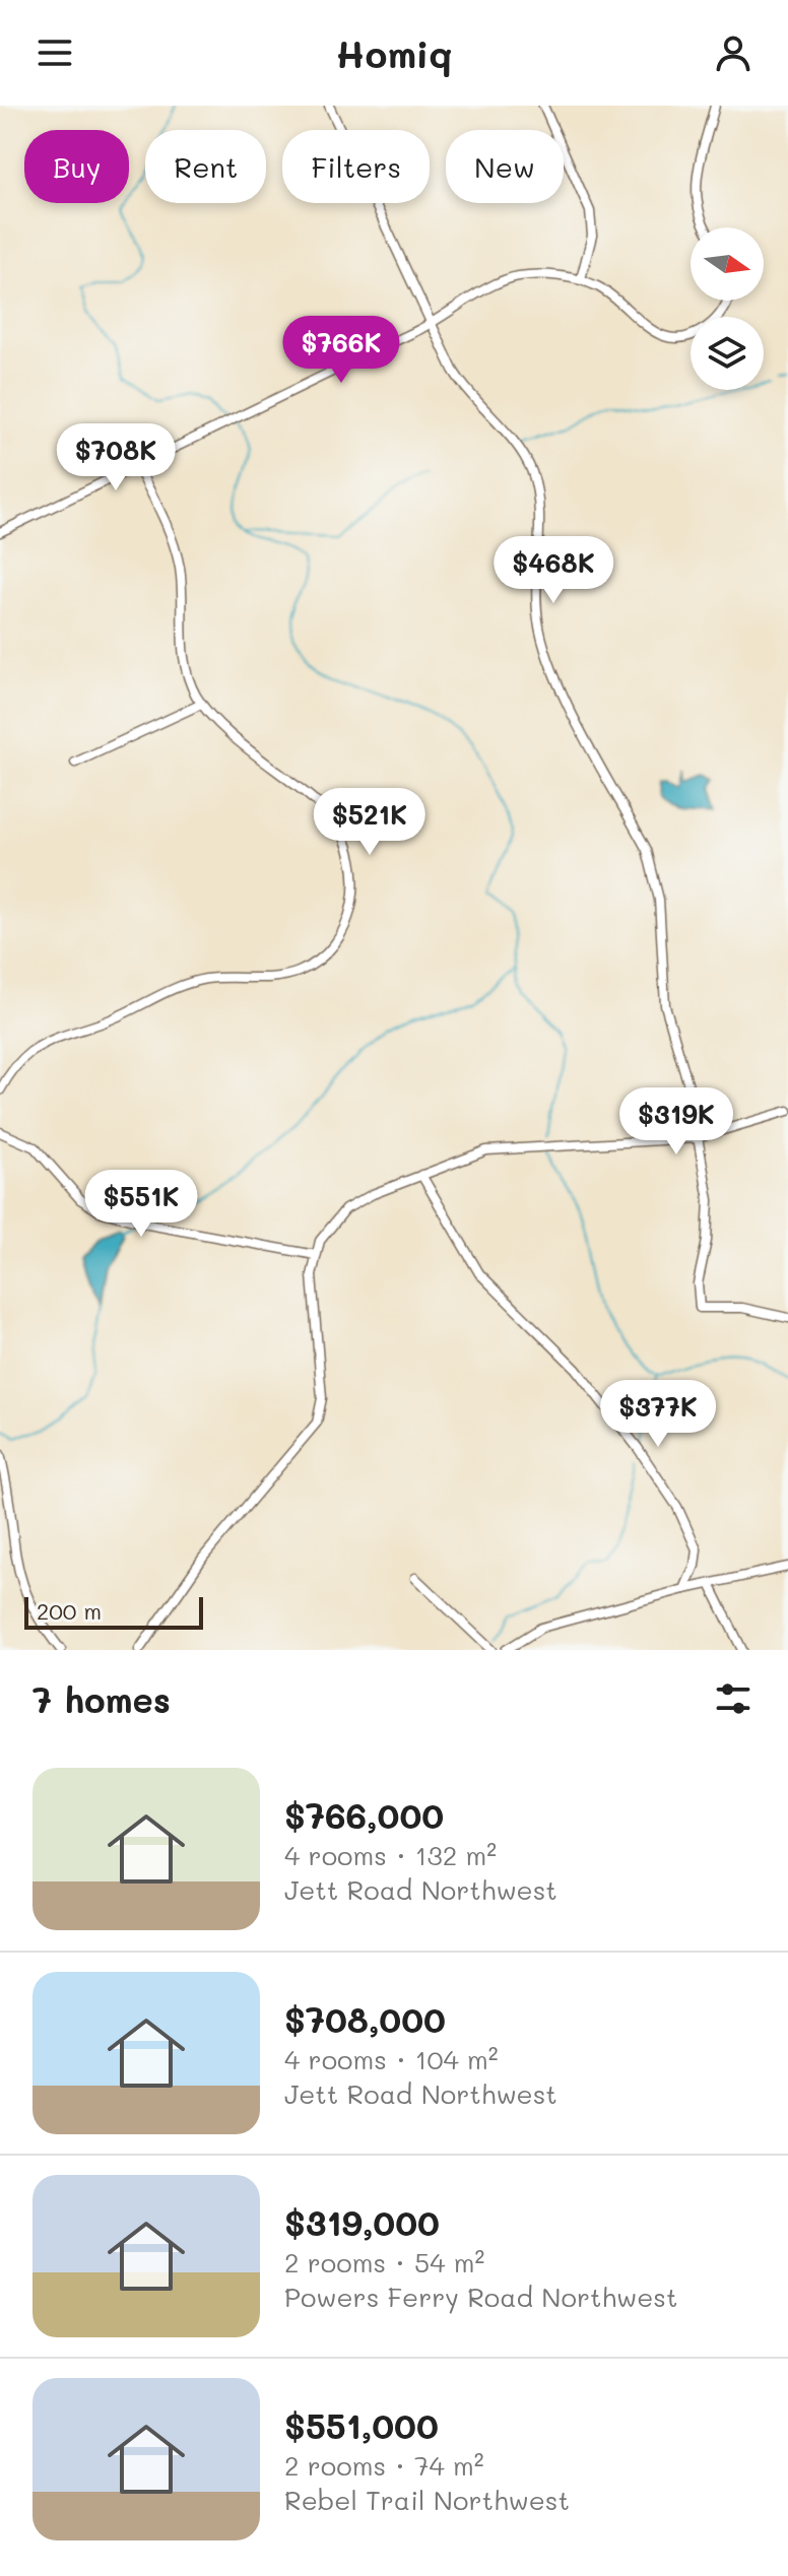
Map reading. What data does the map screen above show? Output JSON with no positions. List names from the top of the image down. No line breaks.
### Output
{"scale_bar":"200 m","north":"right","page":{"header":"Homiq","chip":["Buy","Rent","Filters","New"],"price":["$766K","$708K","$468K","$521K","$319K","$551K","$377K"],"scale":"200 m","heading":"7 homes","list":[{"name":"$766,000","note":"4 rooms · 132 m² · Jett Road Northwest"},{"name":"$708,000","note":"4 rooms · 104 m² · Jett Road Northwest"},{"name":"$319,000","note":"2 rooms · 54 m² · Powers Ferry Road Northwest"},{"name":"$551,000","note":"2 rooms · 74 m² · Rebel Trail Northwest"}]}}
